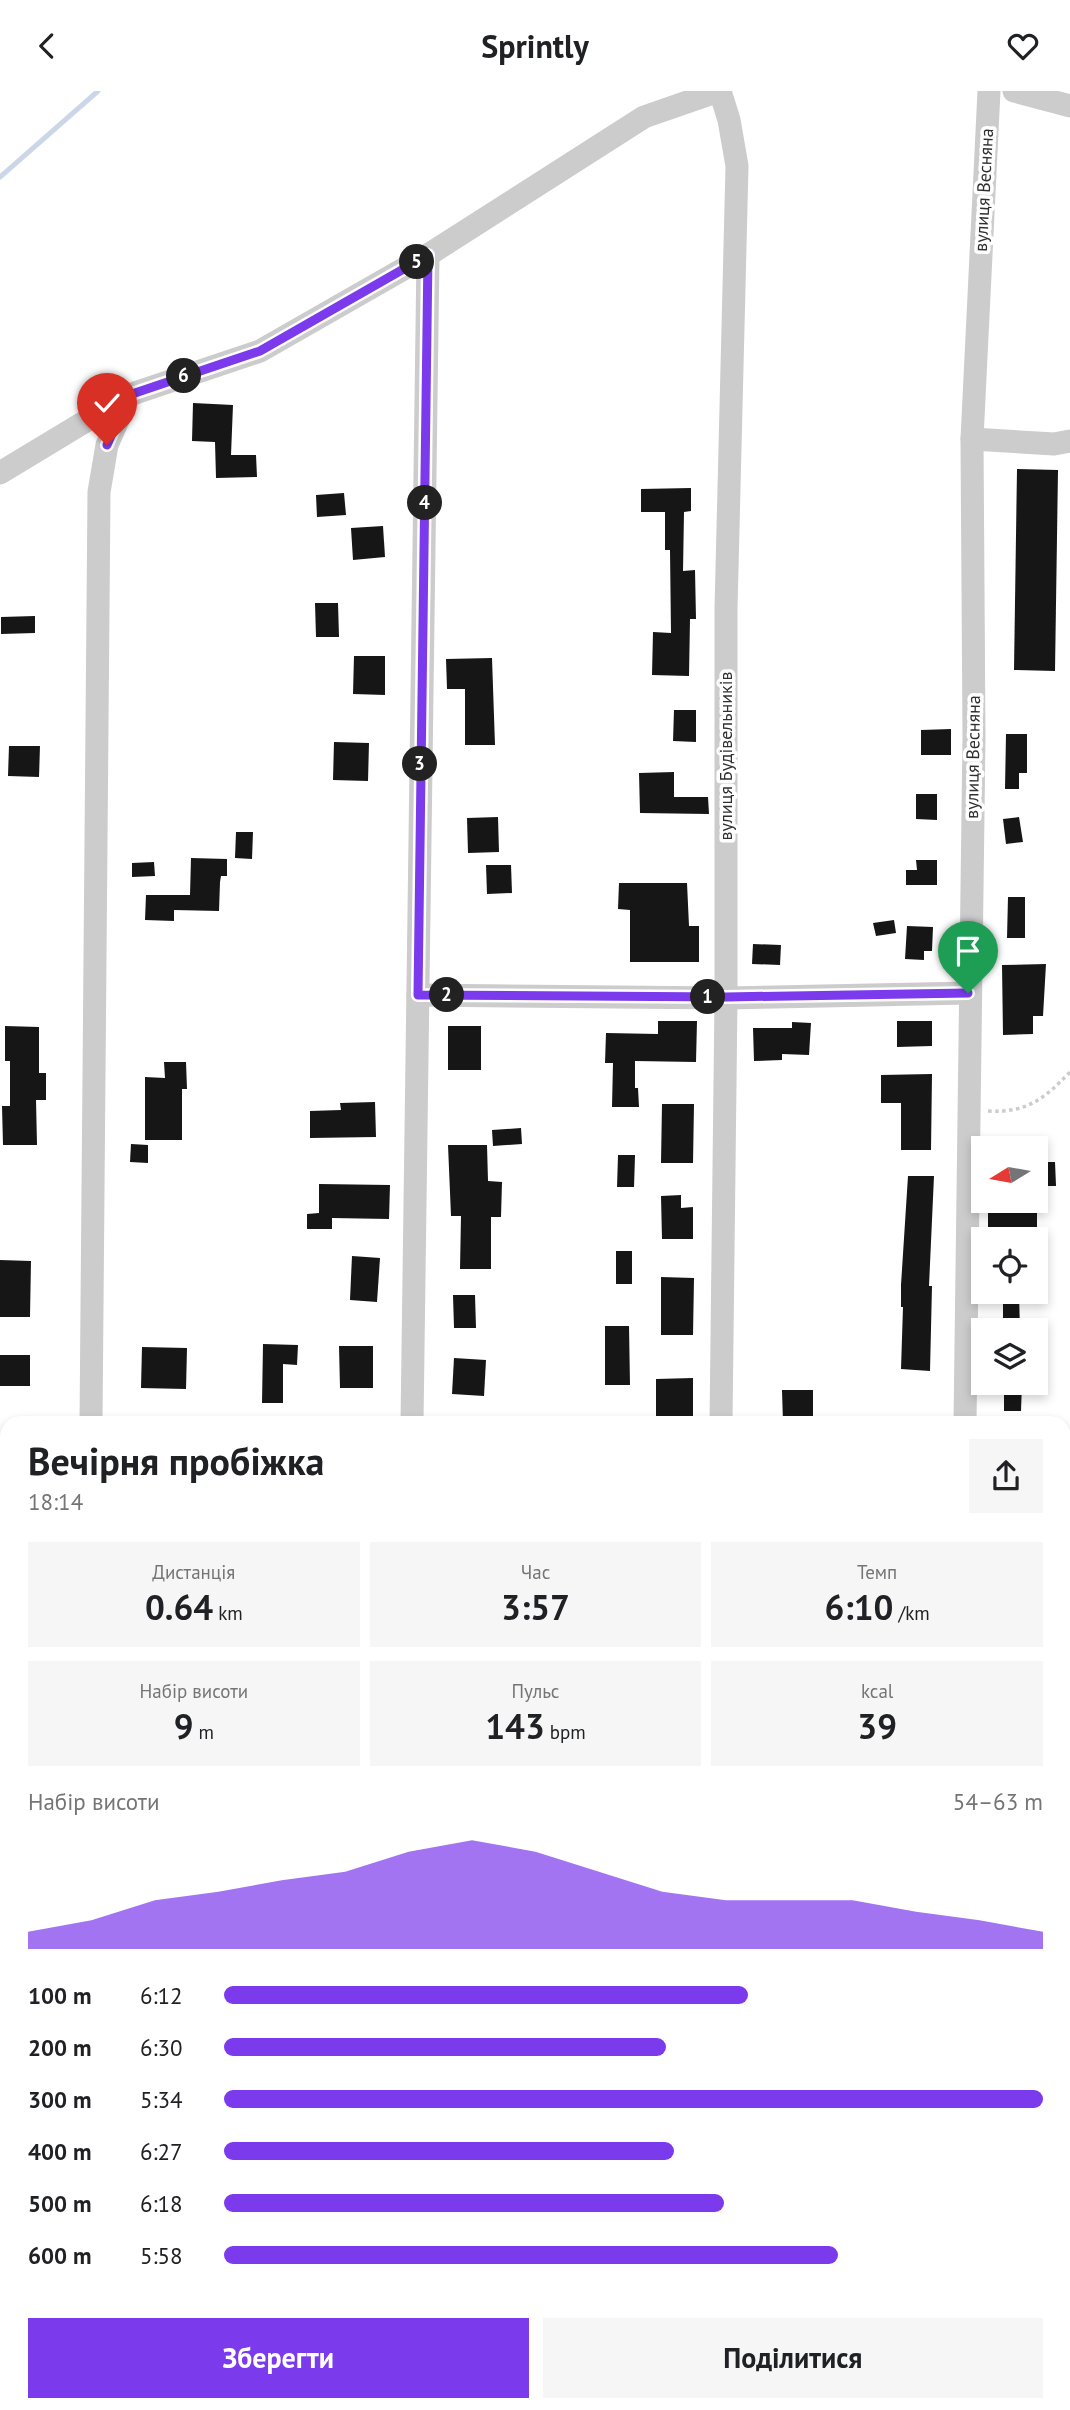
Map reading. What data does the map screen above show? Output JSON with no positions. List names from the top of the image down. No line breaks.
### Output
{"streets":{"street":["вулиця Весняна","вулиця Будівельників"]},"north":"left","page":{"header":"Sprintly","pins":["5","6","4","3","2","1"],"heading":["Вечірня пробіжка","18:14"],"stats":[["Дистанція","0.64 km"],["Час","3:57"],["Темп","6:10 /km"],["Набір висоти","9 m"],["Пульс","143 bpm"],["kcal","39"]],"chart":["Набір висоти","54–63 m"],"list":[{"name":"100 m","note":"6:12"},{"name":"200 m","note":"6:30"},{"name":"300 m","note":"5:34"},{"name":"400 m","note":"6:27"},{"name":"500 m","note":"6:18"},{"name":"600 m","note":"5:58"}],"buttons":["Зберегти","Поділитися"]}}
